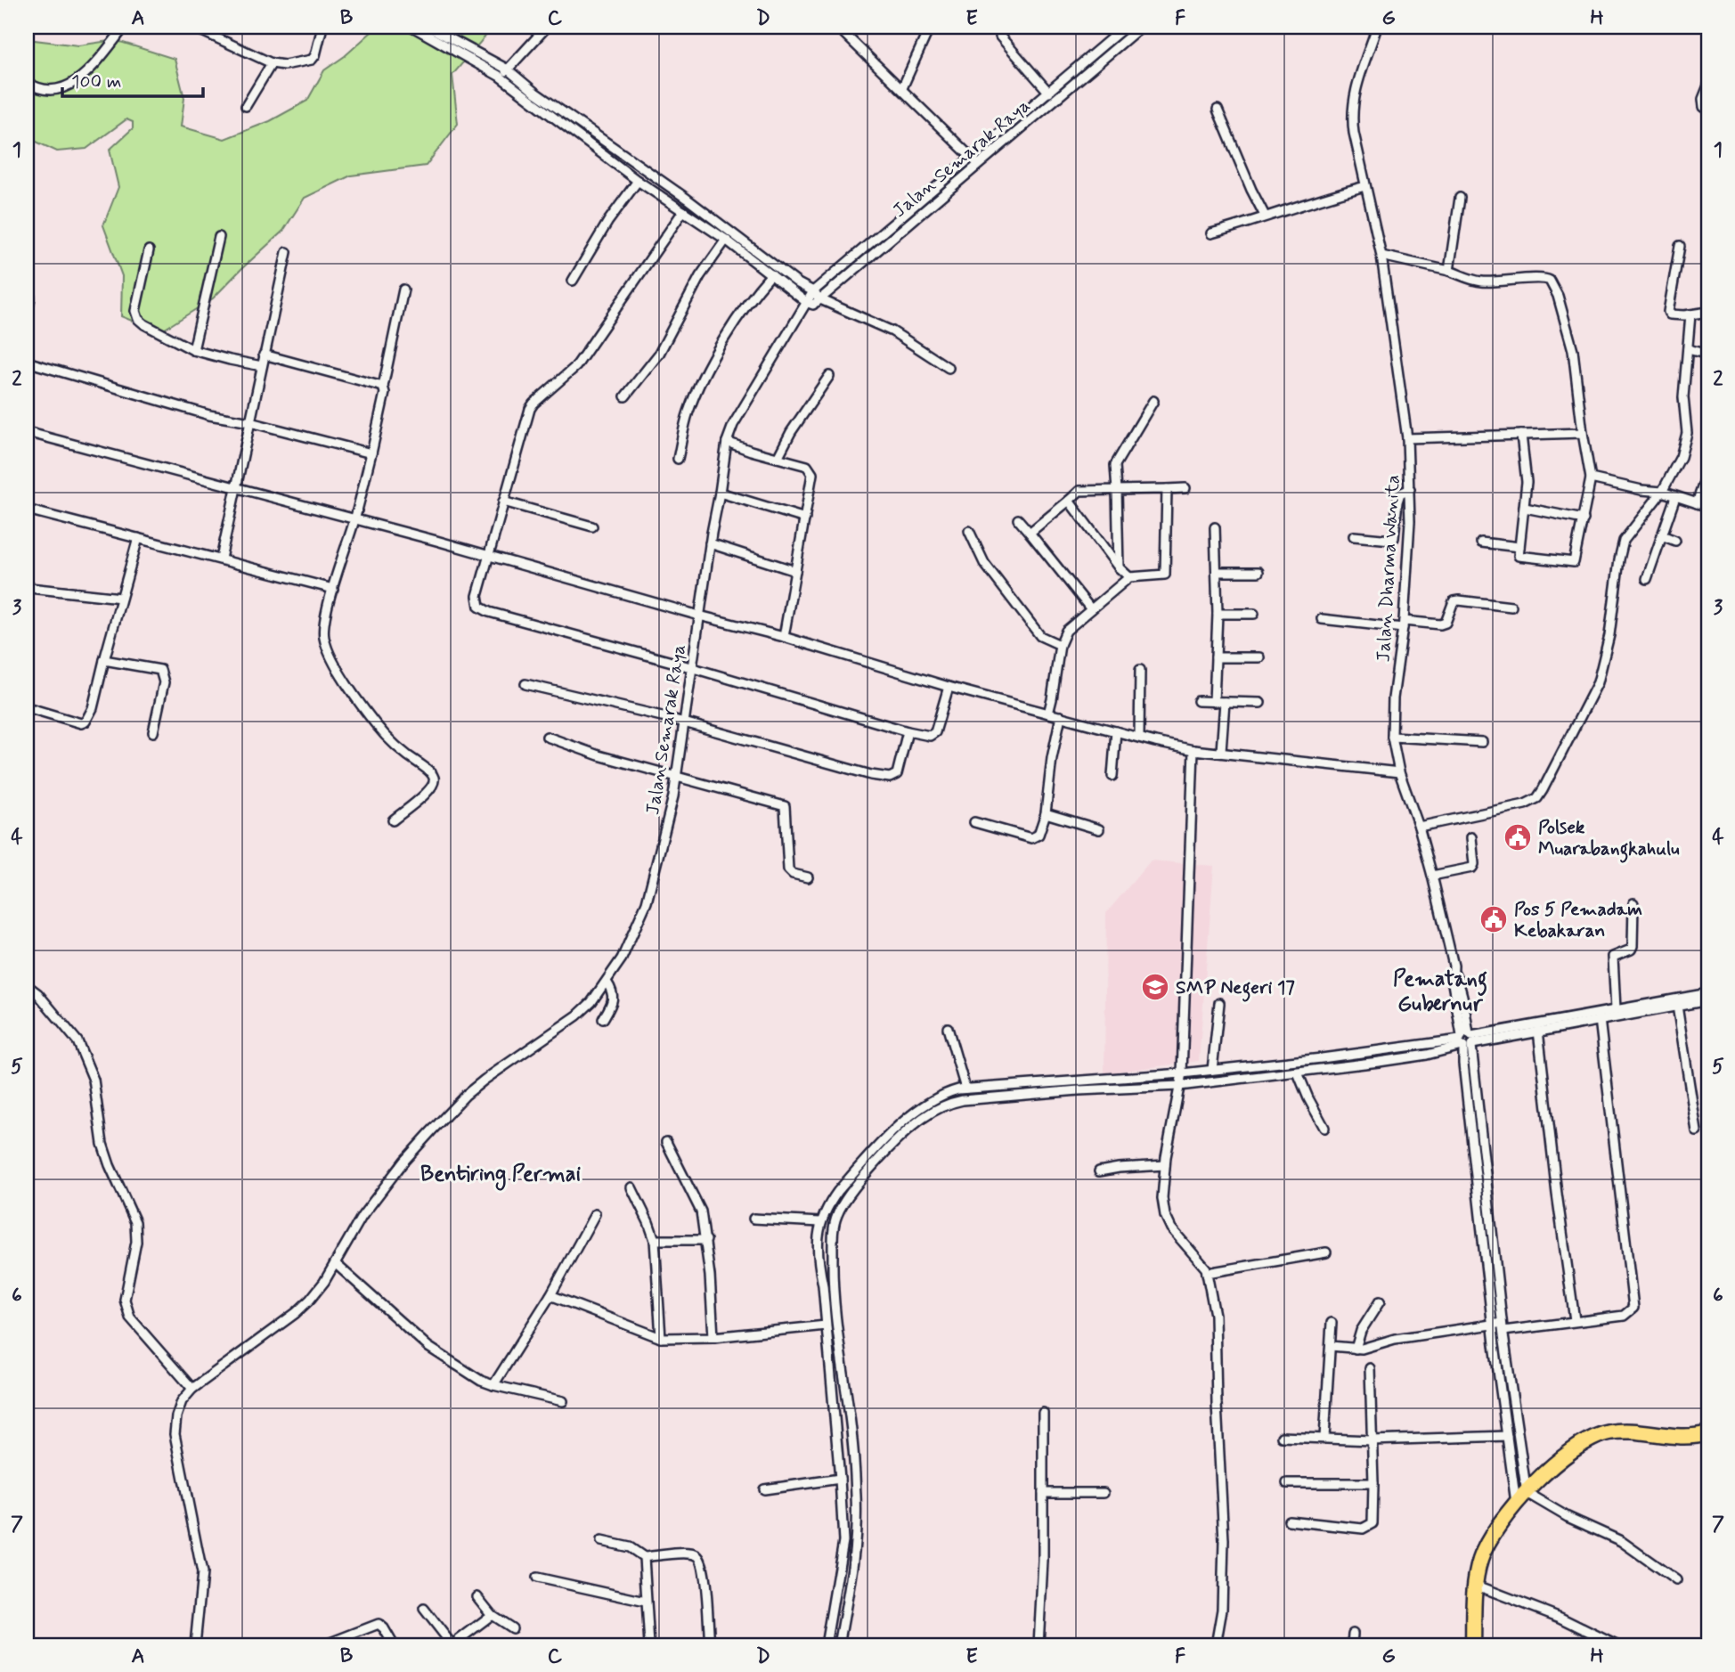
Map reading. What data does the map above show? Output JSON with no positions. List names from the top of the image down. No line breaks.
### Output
{"streets":{"street":["Jalan Semarak Raya","Jalan Dharma Wanita"]},"districts":["Pematang Gubernur","Bentiring Permai"],"places":{"public building":["Polsek Muarabangkahulu","Pos 5 Pemadam Kebakaran"],"school or university":["SMP Negeri 17"]},"scale_bar":"100 m","grid":{"columns":["A","B","C","D","E","F","G","H"],"rows":["1","2","3","4","5","6","7"]}}
